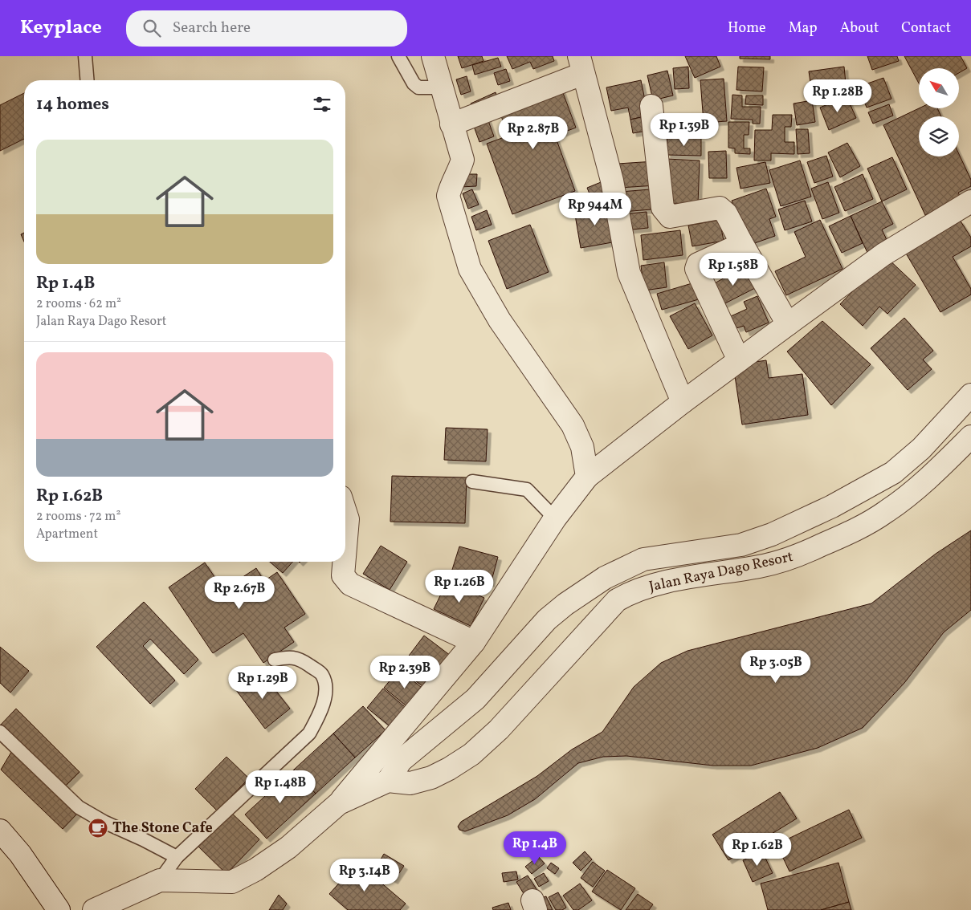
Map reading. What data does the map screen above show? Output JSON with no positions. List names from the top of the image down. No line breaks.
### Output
{"streets":{"street":["Jalan Raya Dago Resort"]},"places":{"cafe":["The Stone Cafe"]},"north":"top left","page":{"header":"Keyplace","search":"Search here","nav":["Home","Map","About","Contact"],"price":["Rp 1.28B","Rp 1.39B","Rp 2.87B","Rp 944M","Rp 1.58B","Rp 1.26B","Rp 2.67B","Rp 3.05B","Rp 2.39B","Rp 1.29B","Rp 1.48B","Rp 1.4B","Rp 1.62B","Rp 3.14B"],"heading":"14 homes","list":[{"name":"Rp 1.4B","note":"2 rooms · 62 m² · Jalan Raya Dago Resort"},{"name":"Rp 1.62B","note":"2 rooms · 72 m² · Apartment"}]}}
